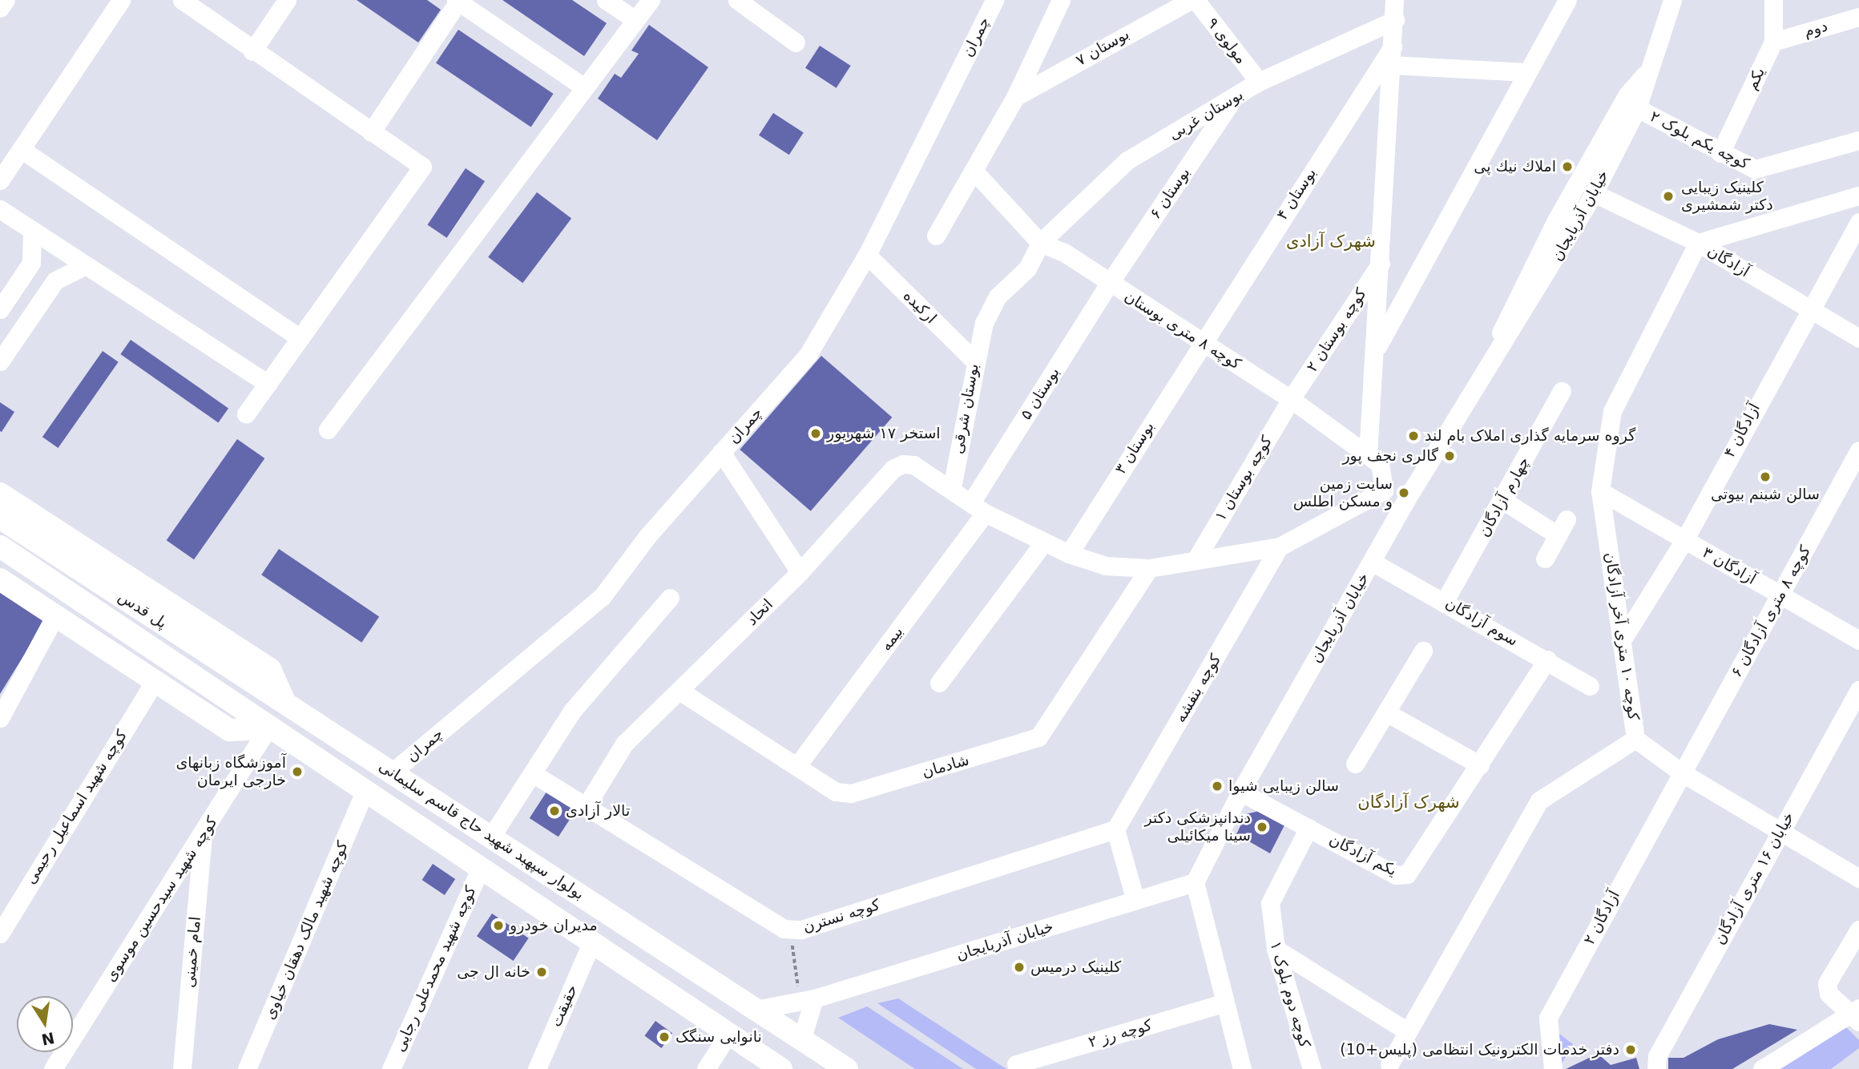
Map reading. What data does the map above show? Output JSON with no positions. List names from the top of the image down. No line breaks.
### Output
{"streets":{"main road":["پل قدس","بولوار سپهبد شهید حاج قاسم سلیمانی"],"street":["دوم","چمران","مولوی ۹","بوستان ۷","یکم","بوستان غربی","کوچه یکم بلوک ۲","بوستان ۶","بوستان ۴","خیابان آذربایجان","آزادگان","ارکیده","کوچه ۸ متری بوستان","کوچه بوستان ۲","بوستان ۵","بوستان شرقی","آزادگان ۴","بوستان ۳","کوچه بوستان ۱","چهارم آزادگان","آزادگان ۳","کوچه ۸ متری آزادگان ۶","اتحاد","سوم آزادگان","کوچه ۱۰ متری آخر آزادگان","بیمه","کوچه بنفشه","شادمان","کوچه شهید اسماعیل رحیمی","یکم آزادگان","خیابان ۱۶ متری آزادگان","کوچه شهید سیدحسین موسوی","کوچه نسترن","آزادگان ۲","کوچه شهید مالک دهقان‌ خیاوی","امام خمینی","کوچه شهید محمدعلی رجایی","کوچه دوم بلوک ۱","حقیقت","کوچه رز ۲"]},"crossings":[["دوم","یکم"],["چمران","ارکیده"],["چمران","بولوار سپهبد شهید حاج قاسم سلیمانی"],["مولوی ۹","بوستان غربی"],["یکم","کوچه یکم بلوک ۲"],["بوستان غربی","بوستان ۶"],["بوستان غربی","کوچه ۸ متری بوستان"],["بوستان غربی","بوستان شرقی"],["کوچه یکم بلوک ۲","خیابان آذربایجان"],["بوستان ۶","کوچه ۸ متری بوستان"],["بوستان ۶","بوستان ۵"],["بوستان ۴","کوچه ۸ متری بوستان"],["بوستان ۴","بوستان ۳"],["خیابان آذربایجان","آزادگان"],["خیابان آذربایجان","سوم آزادگان"],["خیابان آذربایجان","بولوار سپهبد شهید حاج قاسم سلیمانی"],["خیابان آذربایجان","یکم آزادگان"],["آزادگان","آزادگان ۴"],["آزادگان","کوچه ۱۰ متری آخر آزادگان"],["ارکیده","بوستان شرقی"],["کوچه ۸ متری بوستان","کوچه بوستان ۲"],["کوچه ۸ متری بوستان","بوستان ۵"],["کوچه ۸ متری بوستان","بوستان شرقی"],["کوچه ۸ متری بوستان","بوستان ۳"],["کوچه ۸ متری بوستان","کوچه بوستان ۱"],["کوچه بوستان ۲","کوچه بوستان ۱"],["بوستان ۵","بیمه"],["بوستان شرقی","اتحاد"],["آزادگان ۴","آزادگان ۳"],["آزادگان ۴","کوچه ۱۰ متری آخر آزادگان"],["چهارم آزادگان","سوم آزادگان"],["آزادگان ۳","کوچه ۸ متری آزادگان ۶"],["آزادگان ۳","کوچه ۱۰ متری آخر آزادگان"],["پل قدس","بولوار سپهبد شهید حاج قاسم سلیمانی"],["پل قدس","کوچه شهید سیدحسین موسوی"],["کوچه ۸ متری آزادگان ۶","آزادگان ۲"],["اتحاد","شادمان"],["اتحاد","کوچه نسترن"],["سوم آزادگان","یکم آزادگان"],["بیمه","شادمان"],["کوچه بنفشه","کوچه نسترن"],["بولوار سپهبد شهید حاج قاسم سلیمانی","کوچه شهید سیدحسین موسوی"],["بولوار سپهبد شهید حاج قاسم سلیمانی","کوچه شهید مالک دهقان‌ خیاوی"],["بولوار سپهبد شهید حاج قاسم سلیمانی","کوچه شهید محمدعلی رجایی"],["بولوار سپهبد شهید حاج قاسم سلیمانی","حقیقت"],["یکم آزادگان","کوچه دوم بلوک ۱"],["کوچه شهید سیدحسین موسوی","امام خمینی"]],"districts":["شهرک آزادی","شهرک آزادگان"],"places":["املاك نيك پى","کلینیک زیبایی دکتر شمشیری","استخر ١٧ شهریور","گروه سرمایه گذاری املاک بام لند","گالری نجف پور","سالن شبنم بیوتی","سایت زمین و مسکن اطلس","آموزشگاه زبانهای خارجی ایرمان","سالن زیبایی شیوا","تالار آزادی","دندانپزشکی دکتر سینا میکائیلی","مدیران خودرو","کلینیک درمیس","خانه ال جی","نانوایی سنگک","دفتر خدمات الکترونیک انتظامی (پلیس+10)"],"north":"bottom"}
